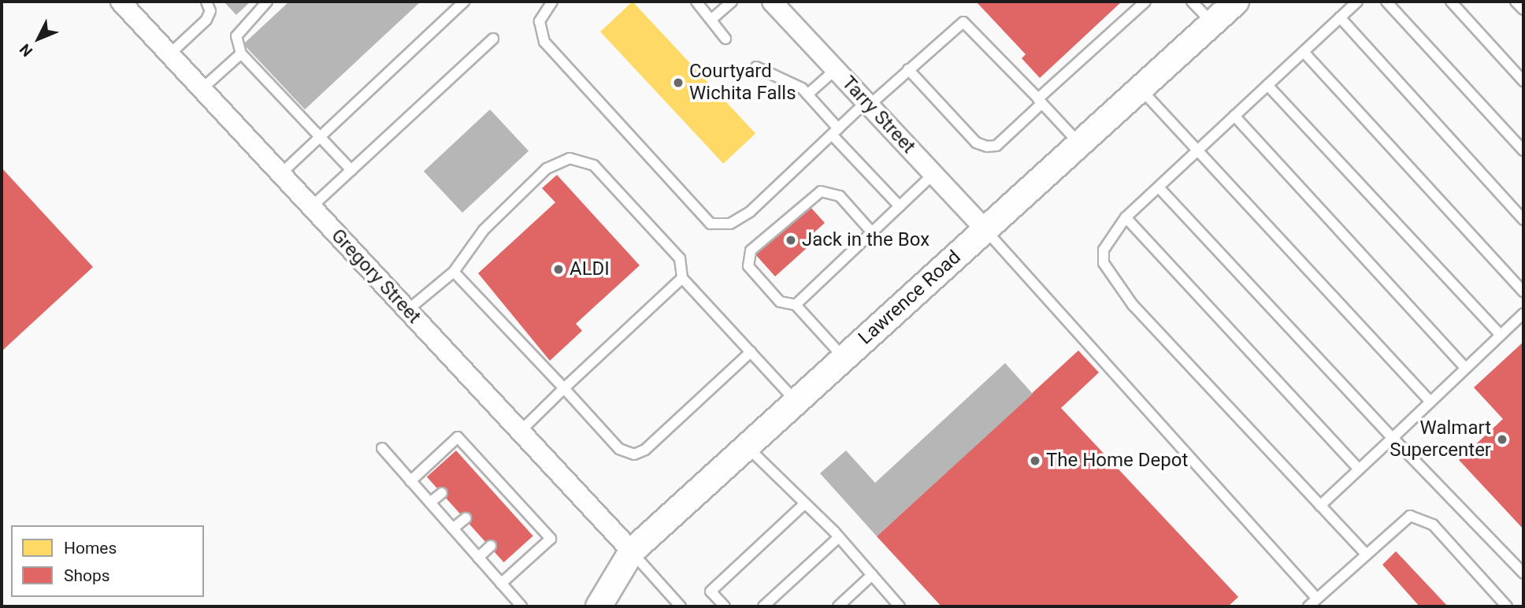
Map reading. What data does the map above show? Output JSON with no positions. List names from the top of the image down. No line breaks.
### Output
{"streets":{"street":["Tarry Street","Gregory Street","Lawrence Road"]},"crossings":[["Tarry Street","Lawrence Road"],["Gregory Street","Lawrence Road"]],"places":["Courtyard Wichita Falls","Jack in the Box","ALDI","Walmart Supercenter","The Home Depot"],"legend":["Homes","Shops"],"north":"bottom left"}
